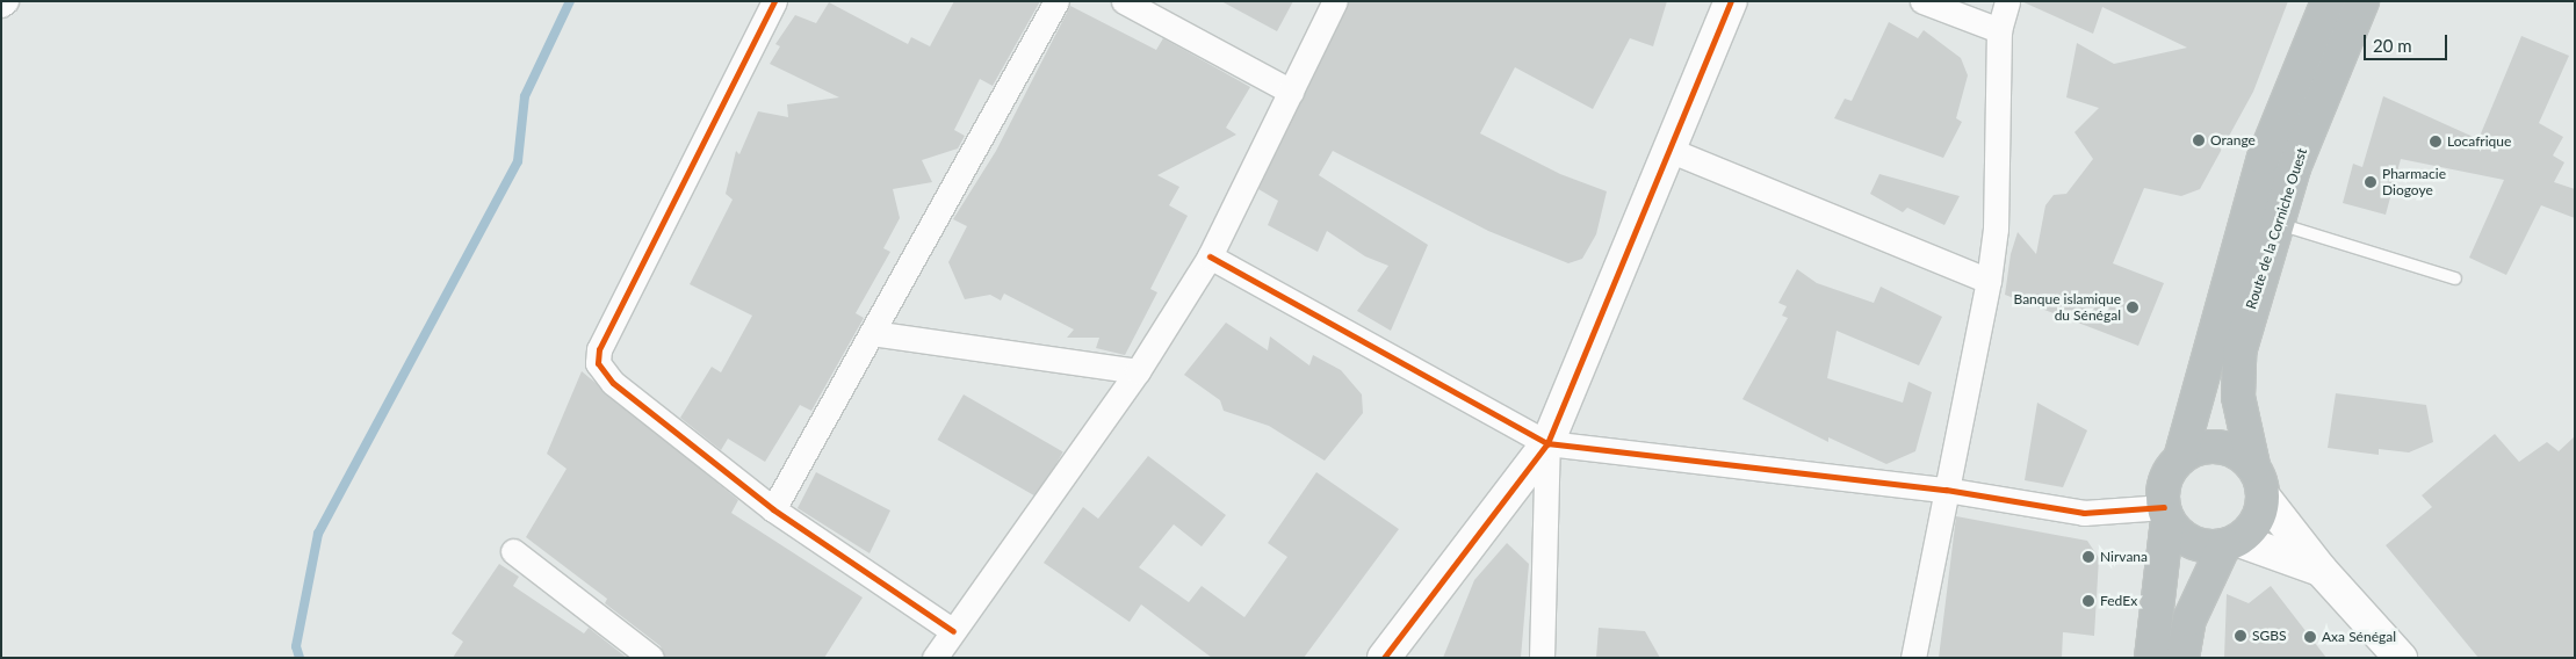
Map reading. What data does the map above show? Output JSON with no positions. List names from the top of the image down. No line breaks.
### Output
{"streets":{"highway":["Route de la Corniche Ouest"]},"places":["Orange","Locafrique","Pharmacie Diogoye","Banque islamique du Sénégal","Nirvana","FedEx","SGBS","Axa Sénégal"],"scale_bar":"20 m"}
